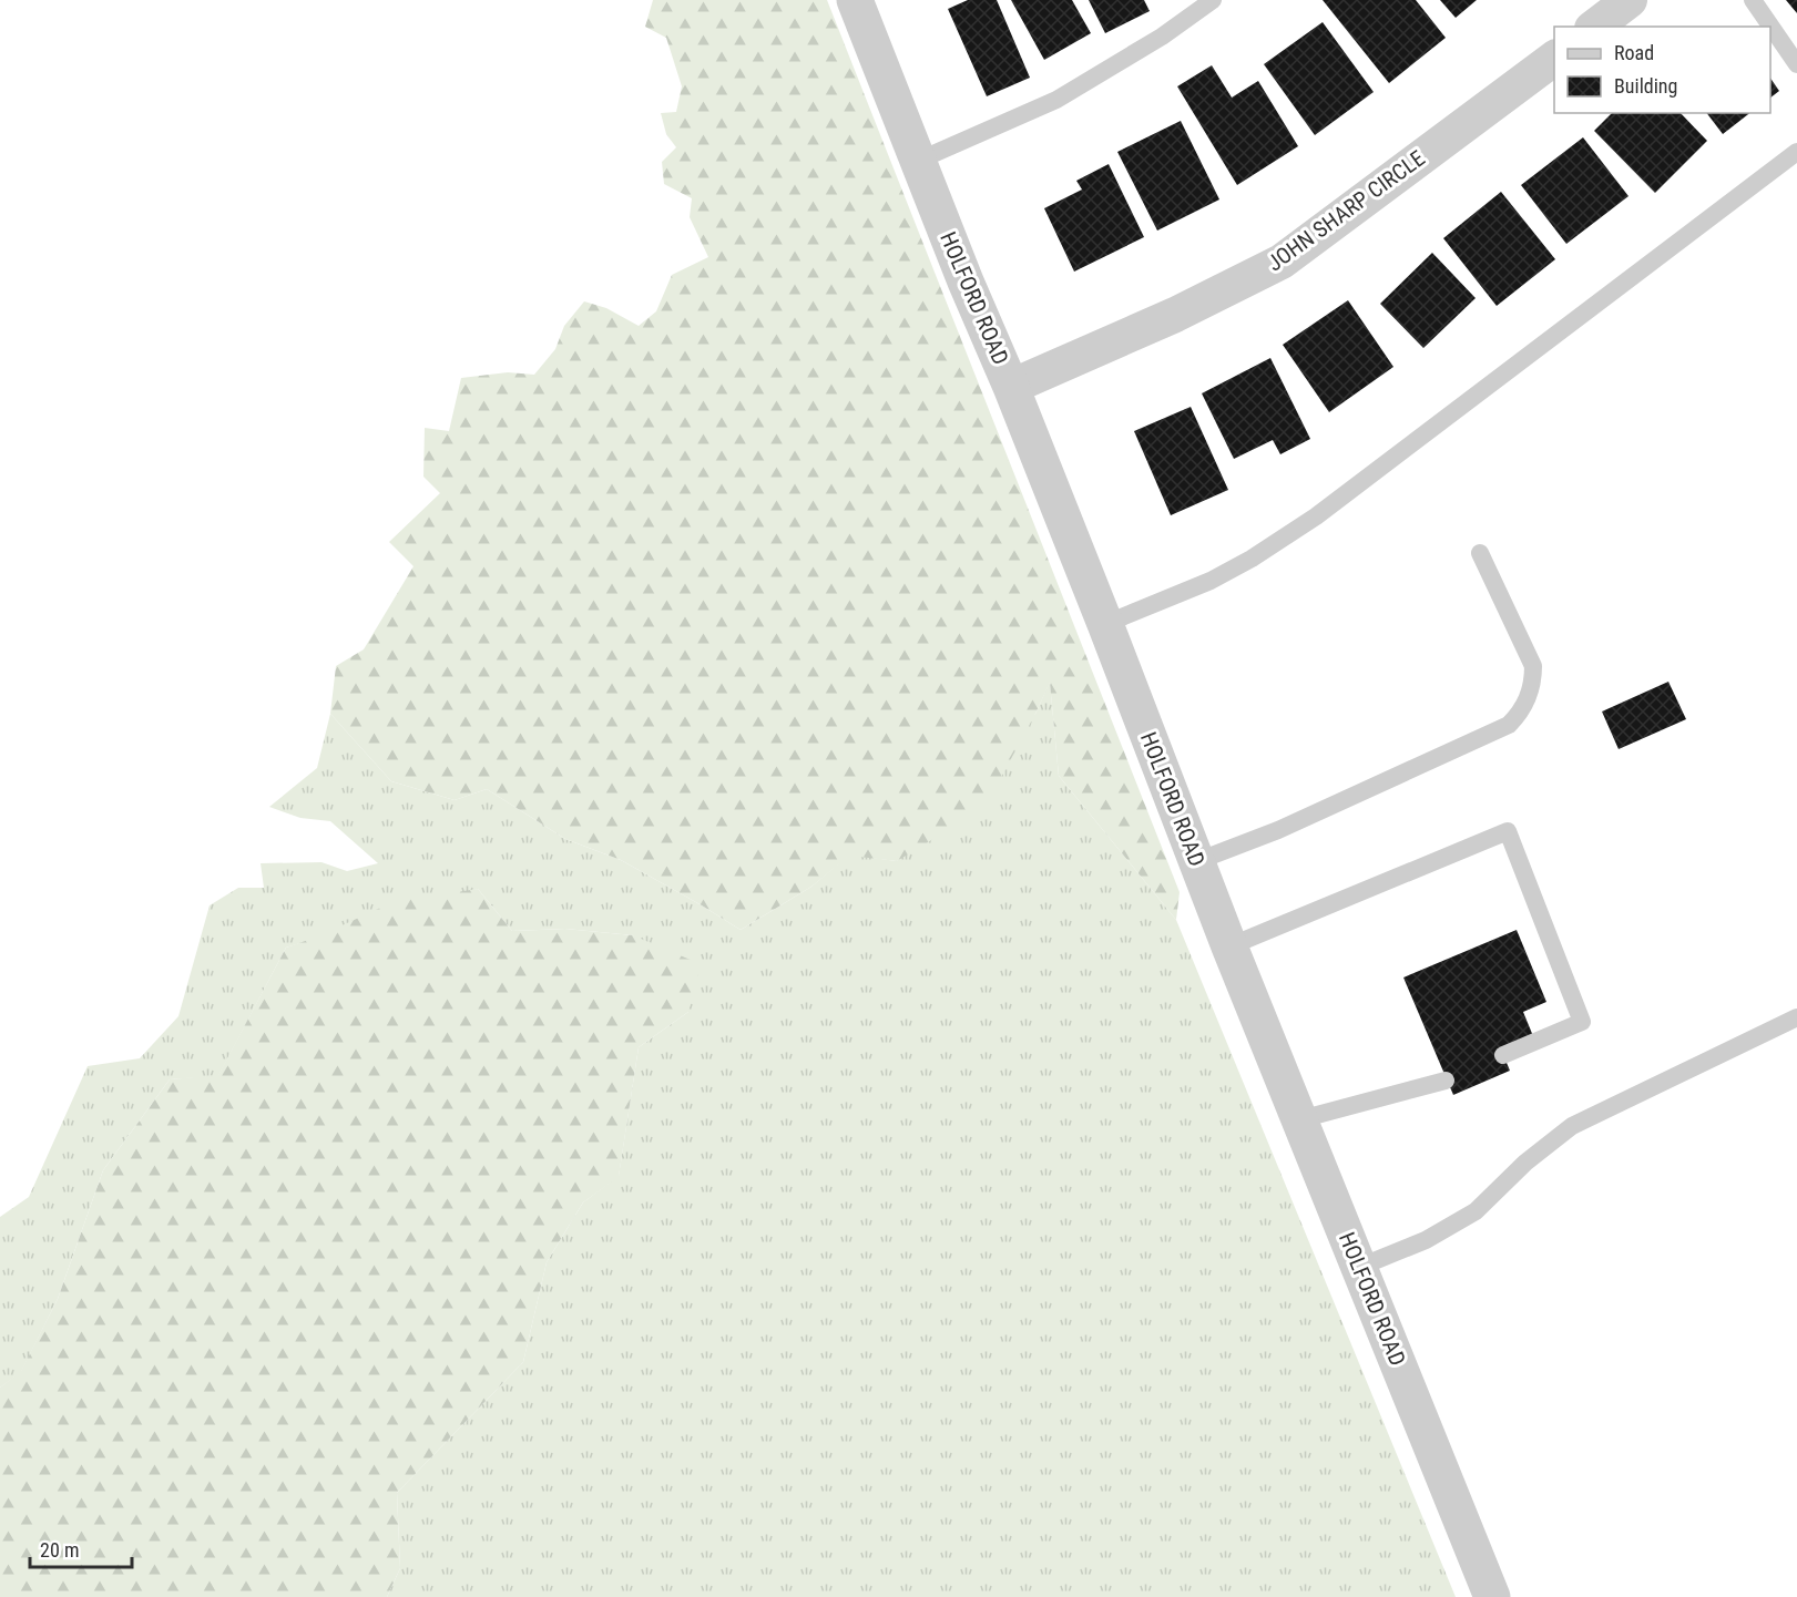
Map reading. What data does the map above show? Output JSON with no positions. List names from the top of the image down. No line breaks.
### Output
{"streets":{"street":["JOHN SHARP CIRCLE","HOLFORD ROAD"]},"crossings":[["JOHN SHARP CIRCLE","HOLFORD ROAD"]],"legend":["Road","Building"],"scale_bar":"20 m"}
